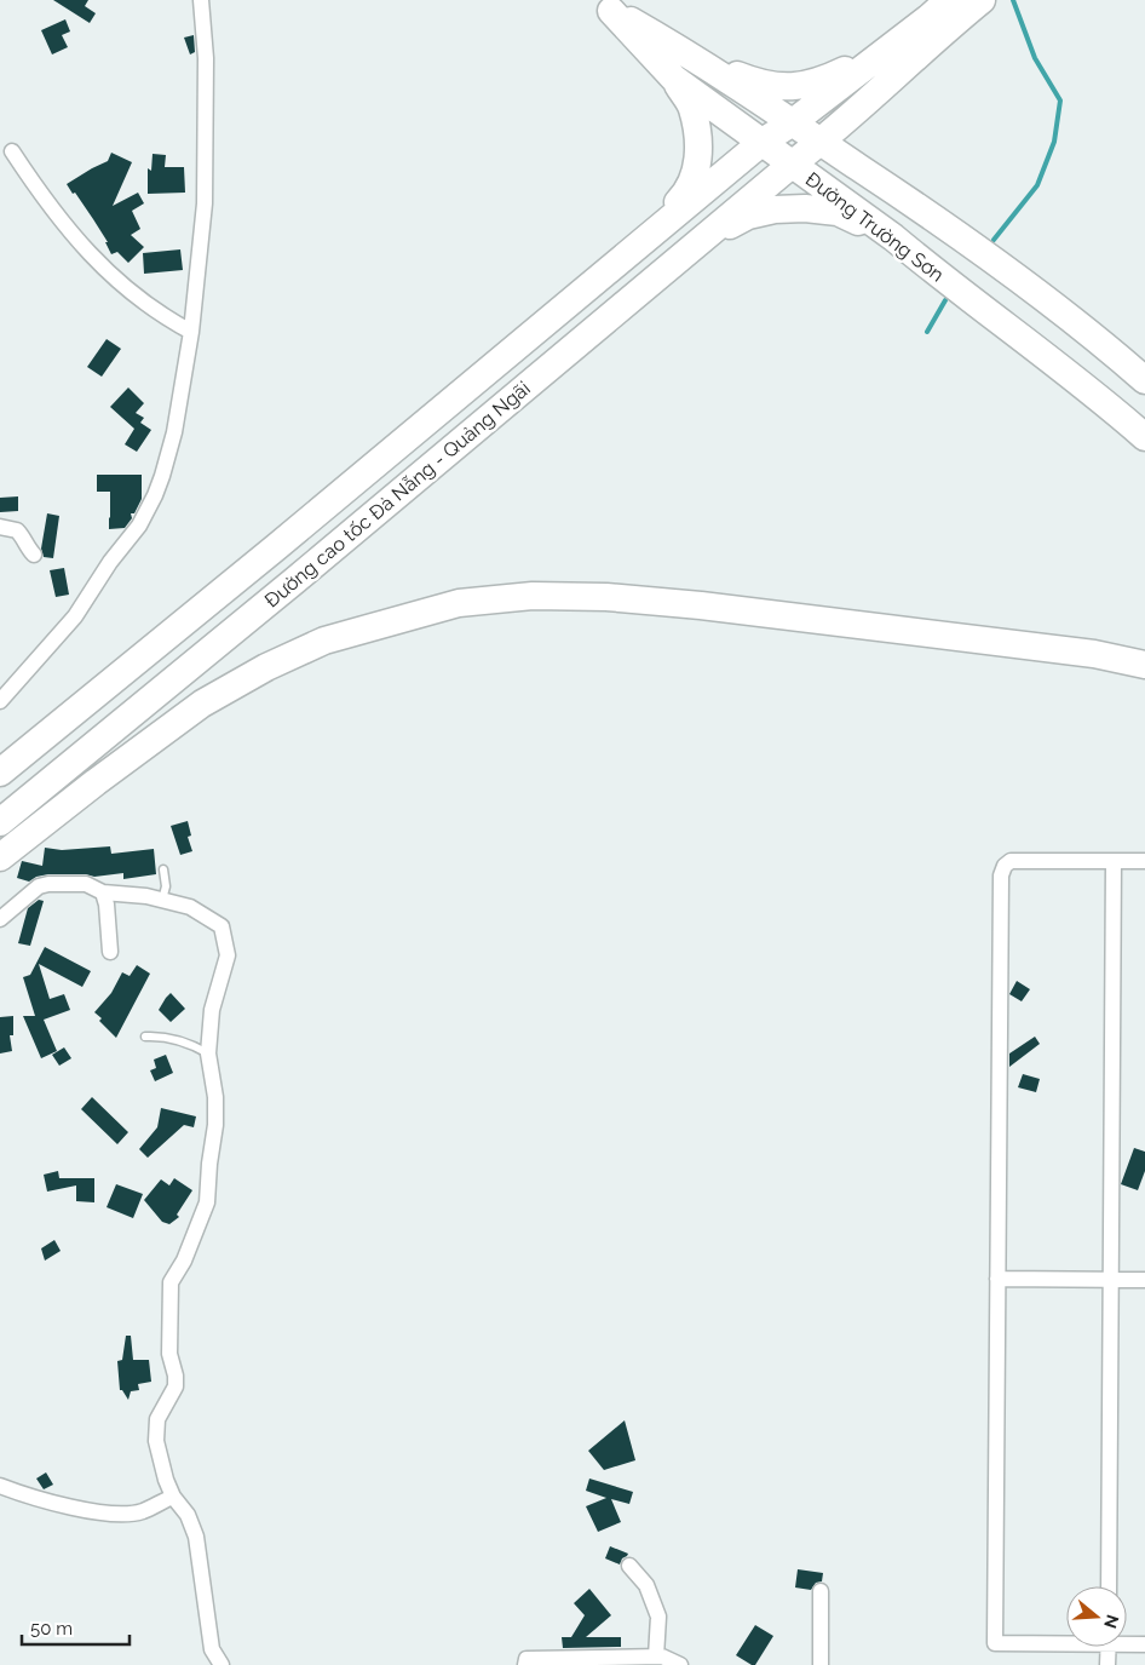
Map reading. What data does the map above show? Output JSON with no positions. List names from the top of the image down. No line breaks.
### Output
{"streets":{"highway":["Đường Trường Sơn","Đường cao tốc Đà Nẵng - Quảng Ngãi"]},"crossings":[["Đường Trường Sơn","Đường cao tốc Đà Nẵng - Quảng Ngãi"]],"scale_bar":"50 m","north":"right"}
